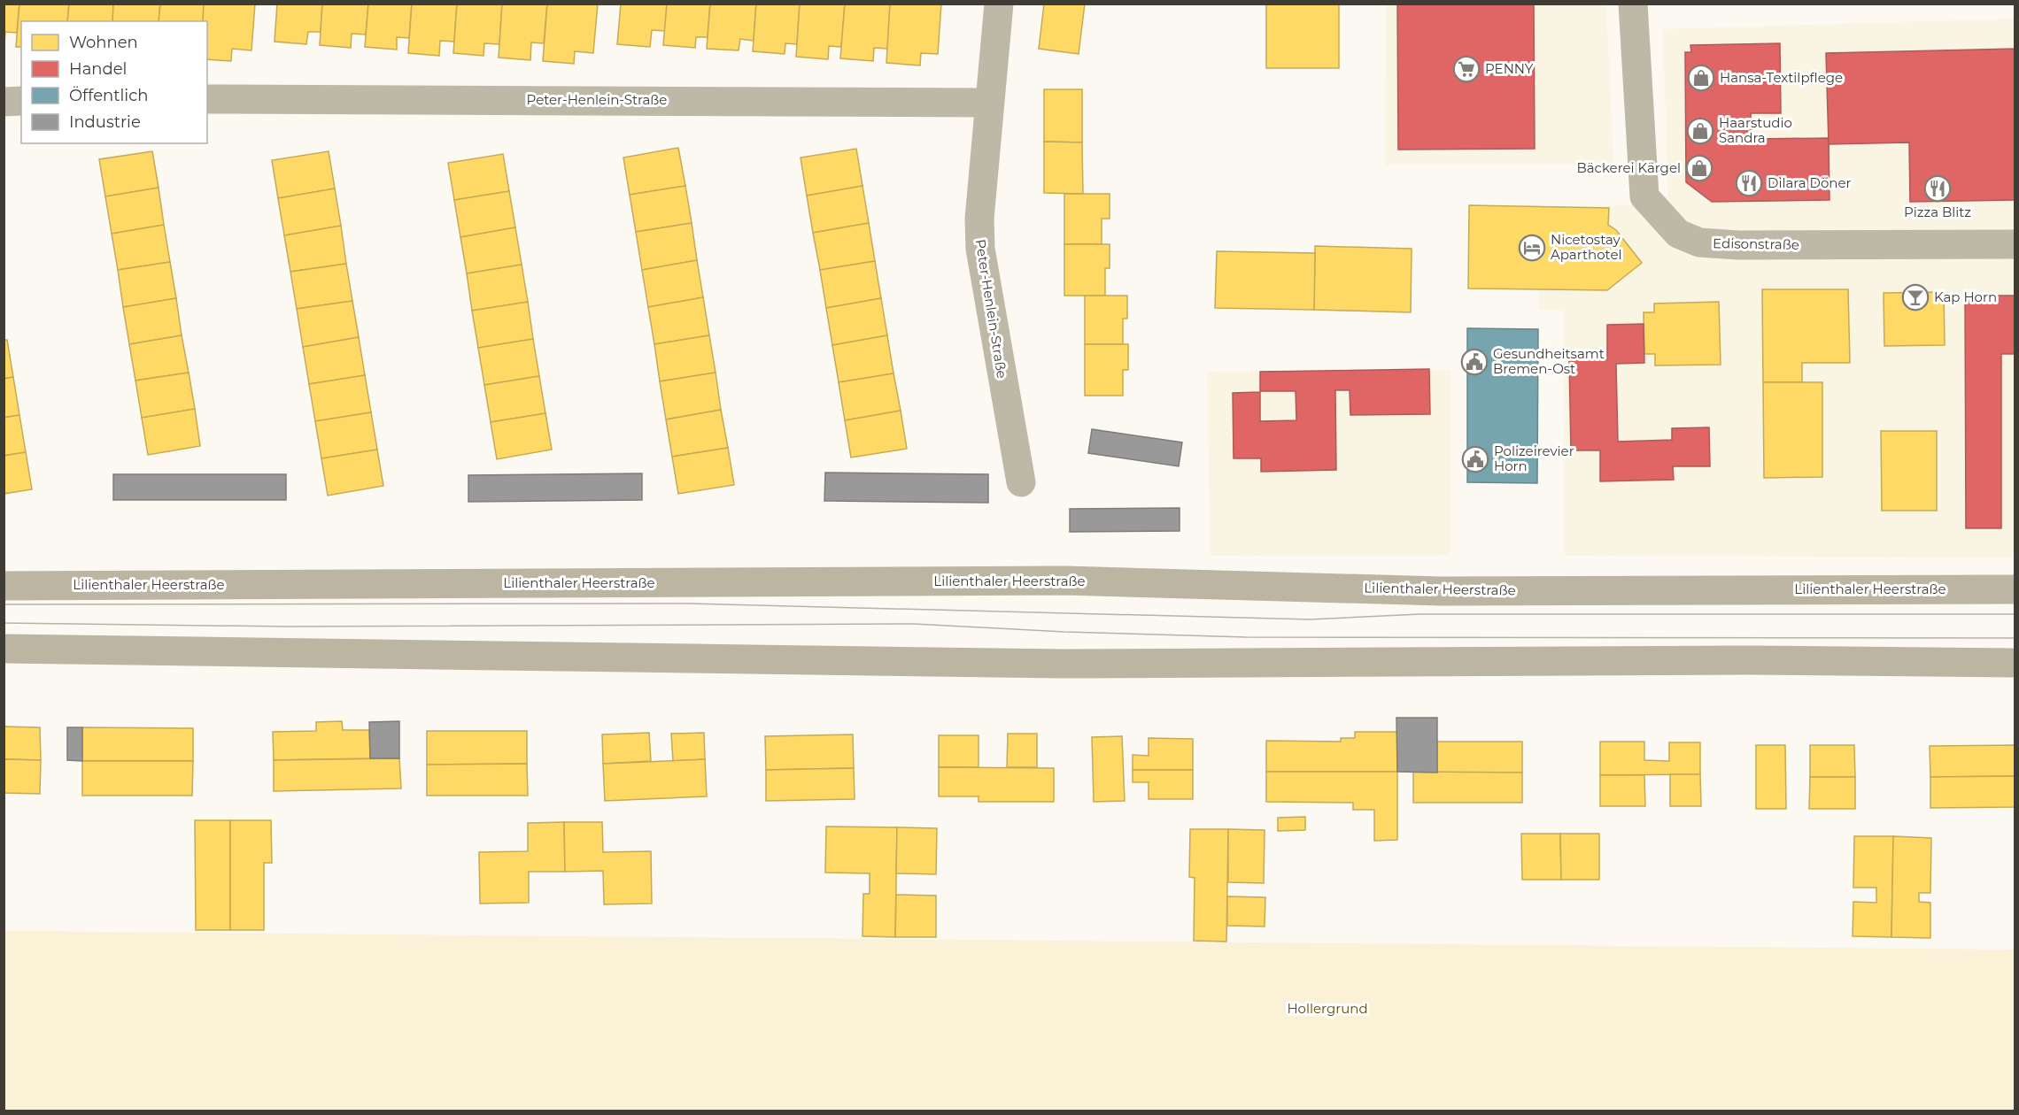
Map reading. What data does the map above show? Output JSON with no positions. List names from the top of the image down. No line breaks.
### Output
{"streets":{"main road":["Lilienthaler Heerstraße"],"street":["Peter-Henlein-Straße","Edisonstraße"]},"parks":["Hollergrund"],"places":{"supermarket":["PENNY"],"shop":["Hansa-Textilpflege","Haarstudio Sandra","Bäckerei Kärgel"],"restaurant":["Dilara Döner","Pizza Blitz"],"hotel":["Nicetostay Aparthotel"],"bar":["Kap Horn"],"public building":["Gesundheitsamt Bremen-Ost","Polizeirevier Horn"]},"legend":["Wohnen","Handel","Öffentlich","Industrie"]}
